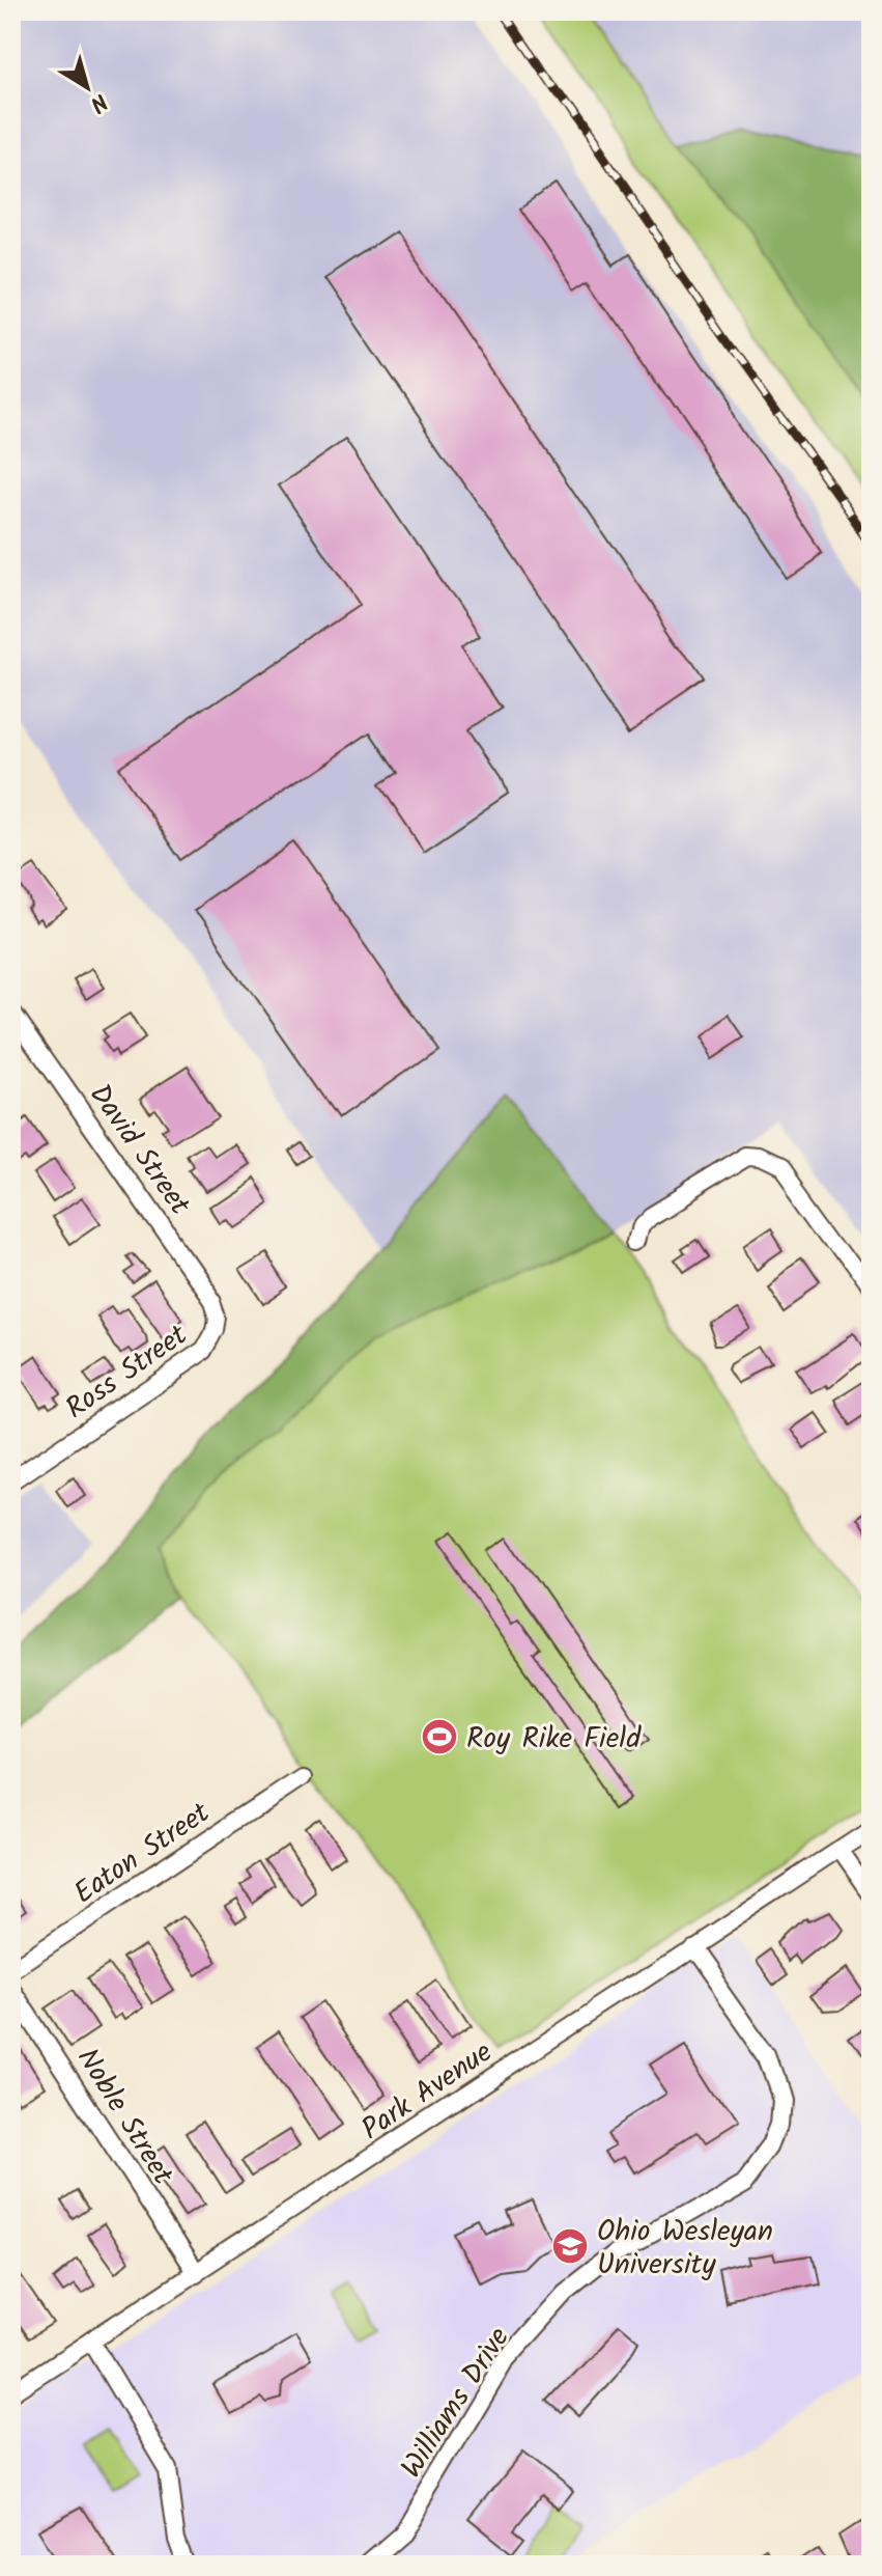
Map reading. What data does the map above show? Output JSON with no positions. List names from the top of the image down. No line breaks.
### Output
{"streets":{"street":["David Street","Ross Street","Eaton Street","Park Avenue","Noble Street","Williams Drive"]},"crossings":[["David Street","Ross Street"],["Park Avenue","Noble Street"],["Park Avenue","Williams Drive"]],"places":{"sports":["Roy Rike Field"],"school or university":["Ohio Wesleyan University"]},"north":"bottom right"}
